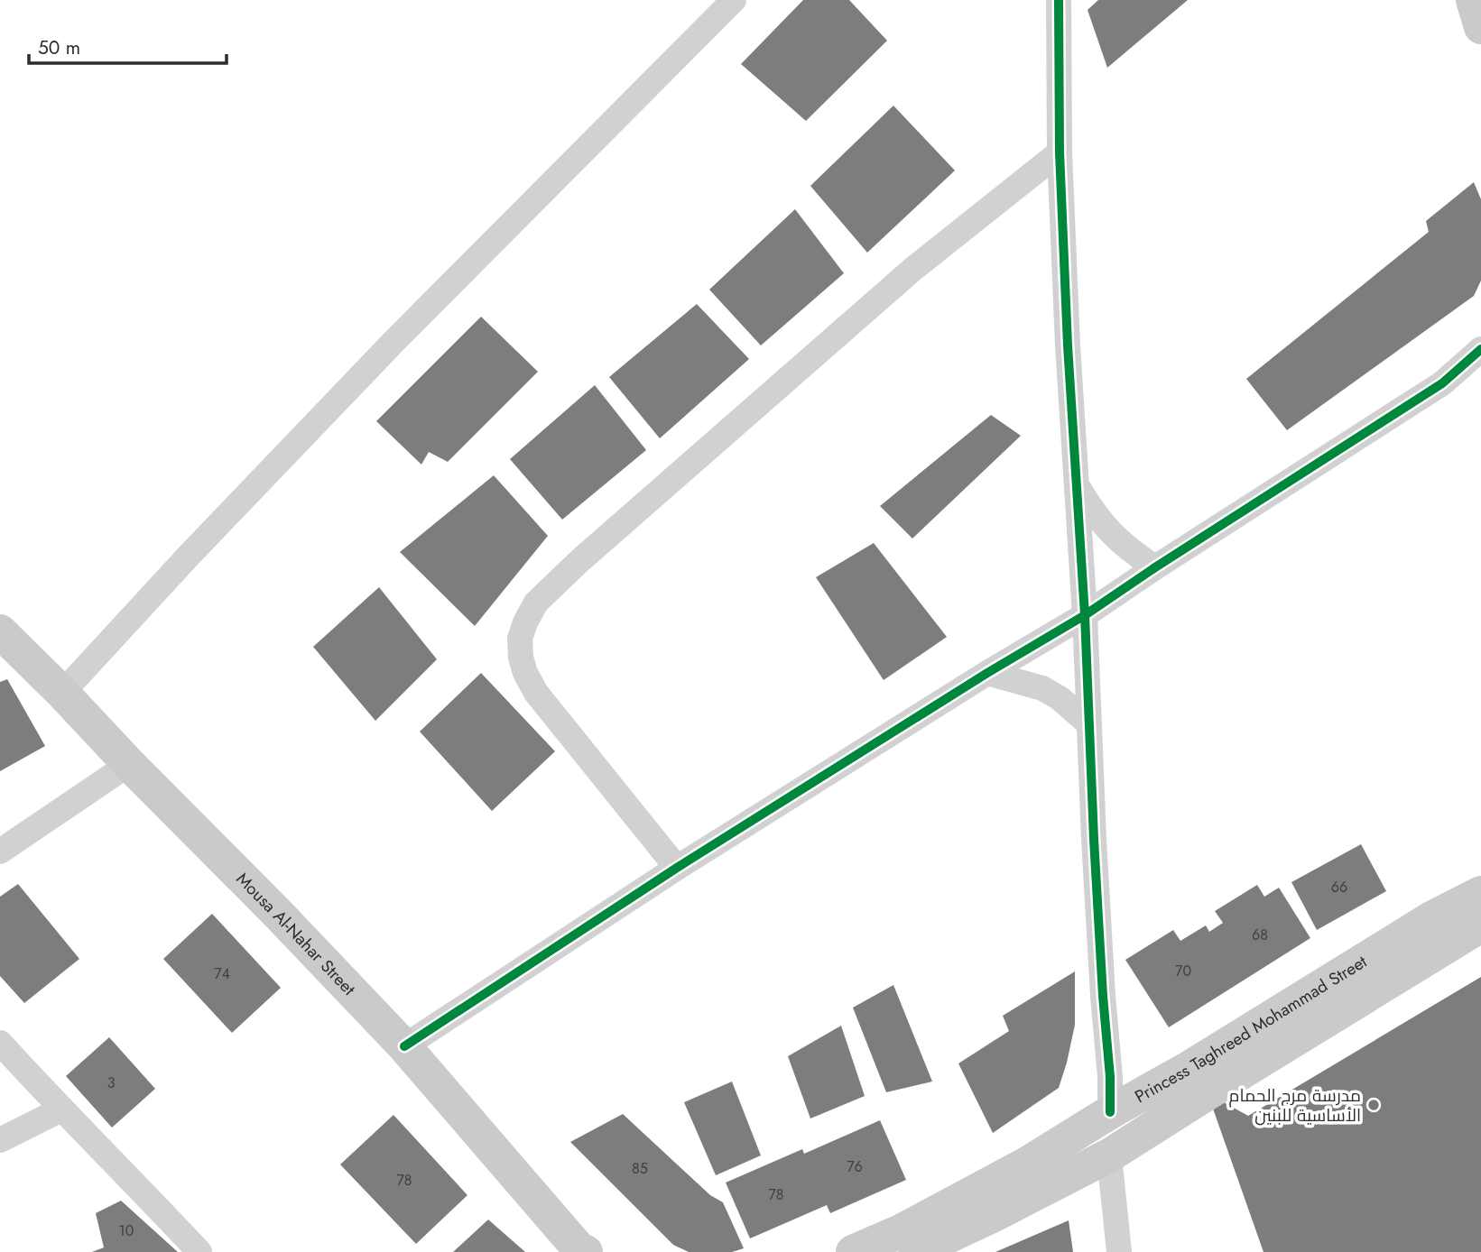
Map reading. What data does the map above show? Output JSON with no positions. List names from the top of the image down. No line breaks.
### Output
{"streets":{"street":["Mousa Al-Nahar Street","Princess Taghreed Mohammad Street"]},"places":["مدرسة مرج الحمام الأساسية للبنين"],"house_numbers":["66","68","70","74","3","76","85","78","78","10"],"scale_bar":"50 m"}
